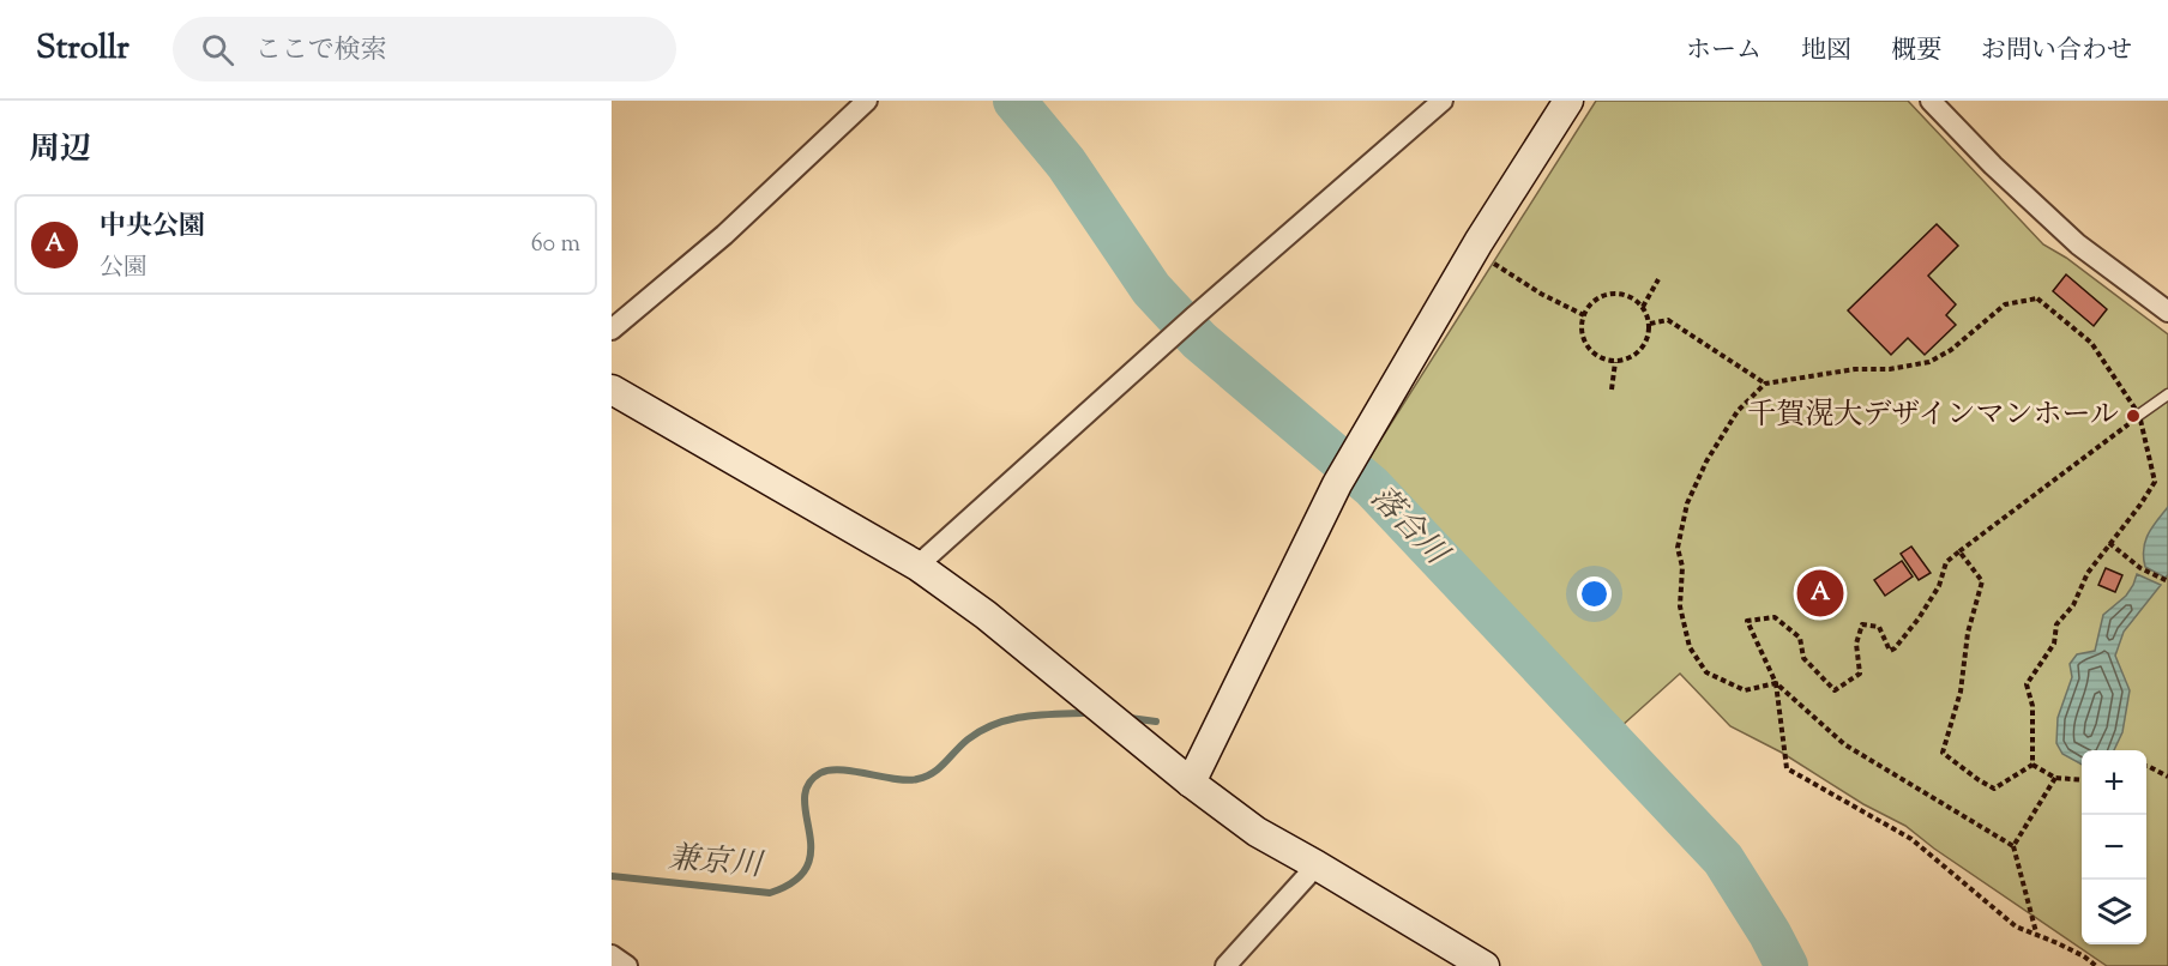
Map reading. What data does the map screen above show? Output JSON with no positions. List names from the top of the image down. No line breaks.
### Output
{"water":["落合川","兼京川"],"places":["千賀滉大デザインマンホール"],"page":{"header":"Strollr","search":"ここで検索","nav":["ホーム","地図","概要","お問い合わせ"],"heading":"周辺","list":[{"mark":"A","name":"中央公園","note":"公園","value":"60 m"}],"pins":"A","map_buttons":["+","−"]}}
